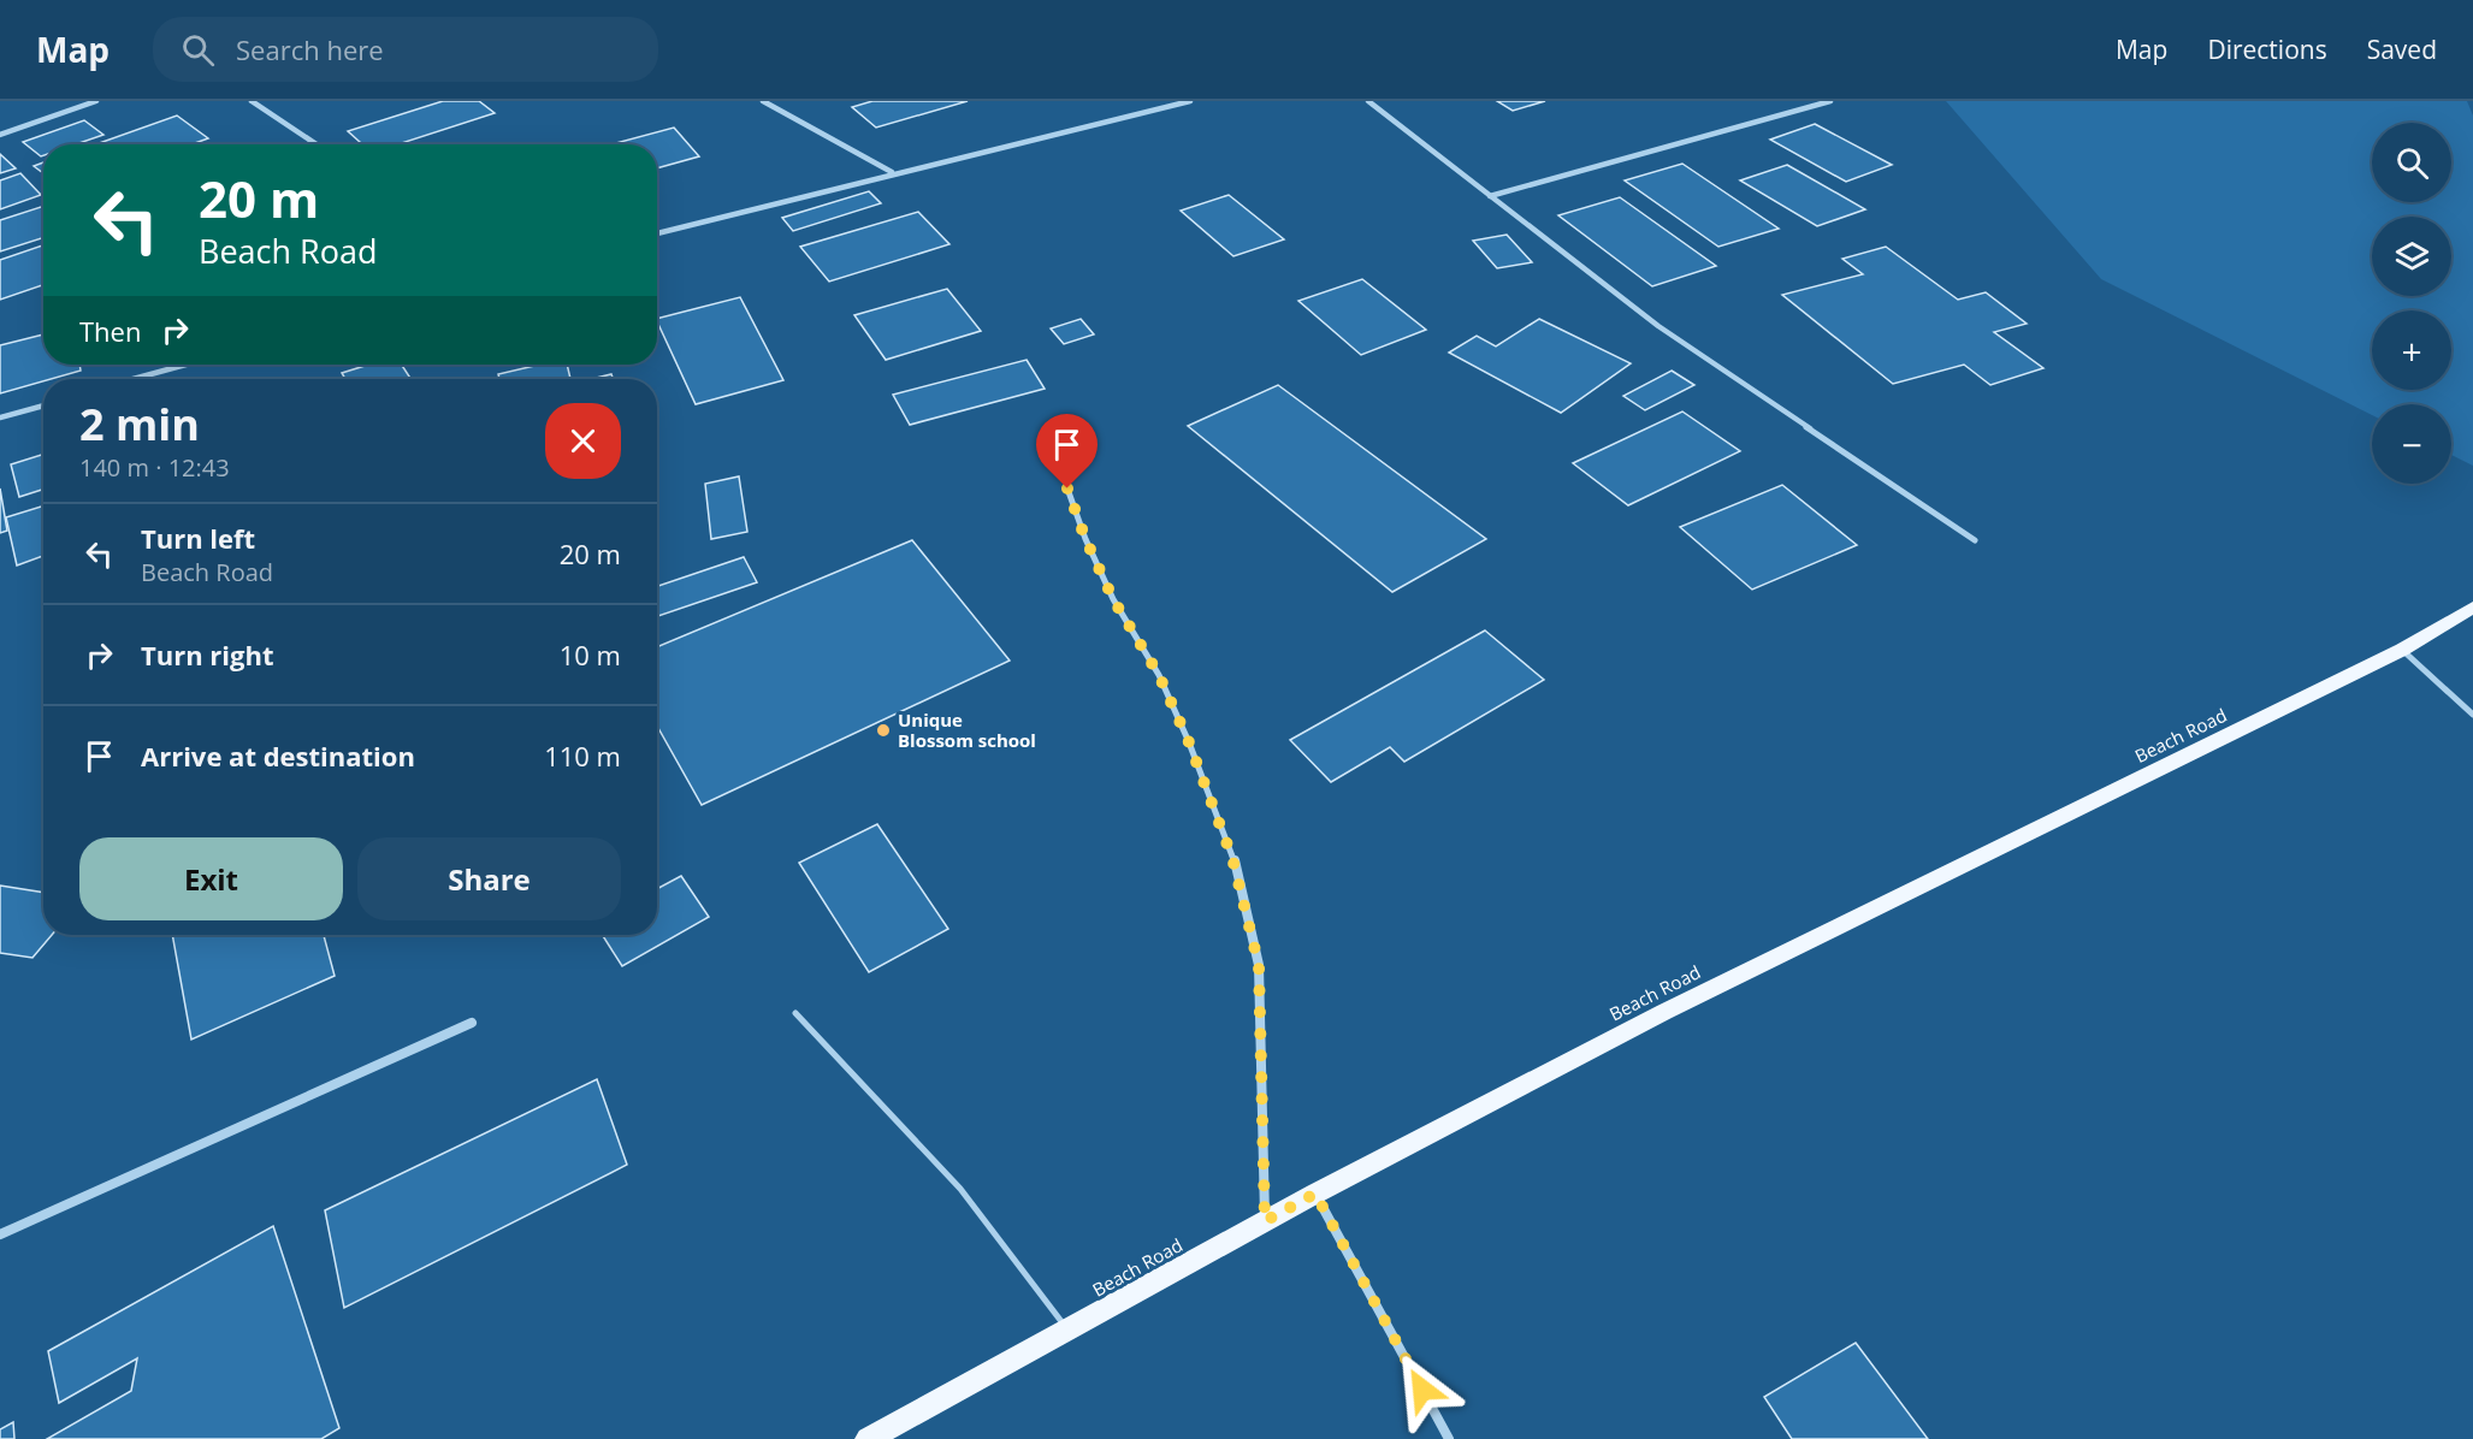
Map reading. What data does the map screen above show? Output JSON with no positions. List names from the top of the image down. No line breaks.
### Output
{"streets":{"main road":["Beach Road"]},"places":["Unique Blossom school"],"page":{"header":"Map","search":"Search here","nav":["Map","Directions","Saved"],"map_buttons":["+","−"],"turn":["20 m","Beach Road"],"then":"Then","heading":["2 min","140 m · 12:43"],"list":[{"name":"Turn left","note":"Beach Road","value":"20 m"},{"name":"Turn right","value":"10 m"},{"name":"Arrive at destination","value":"110 m"}],"buttons":["Exit","Share"]}}
